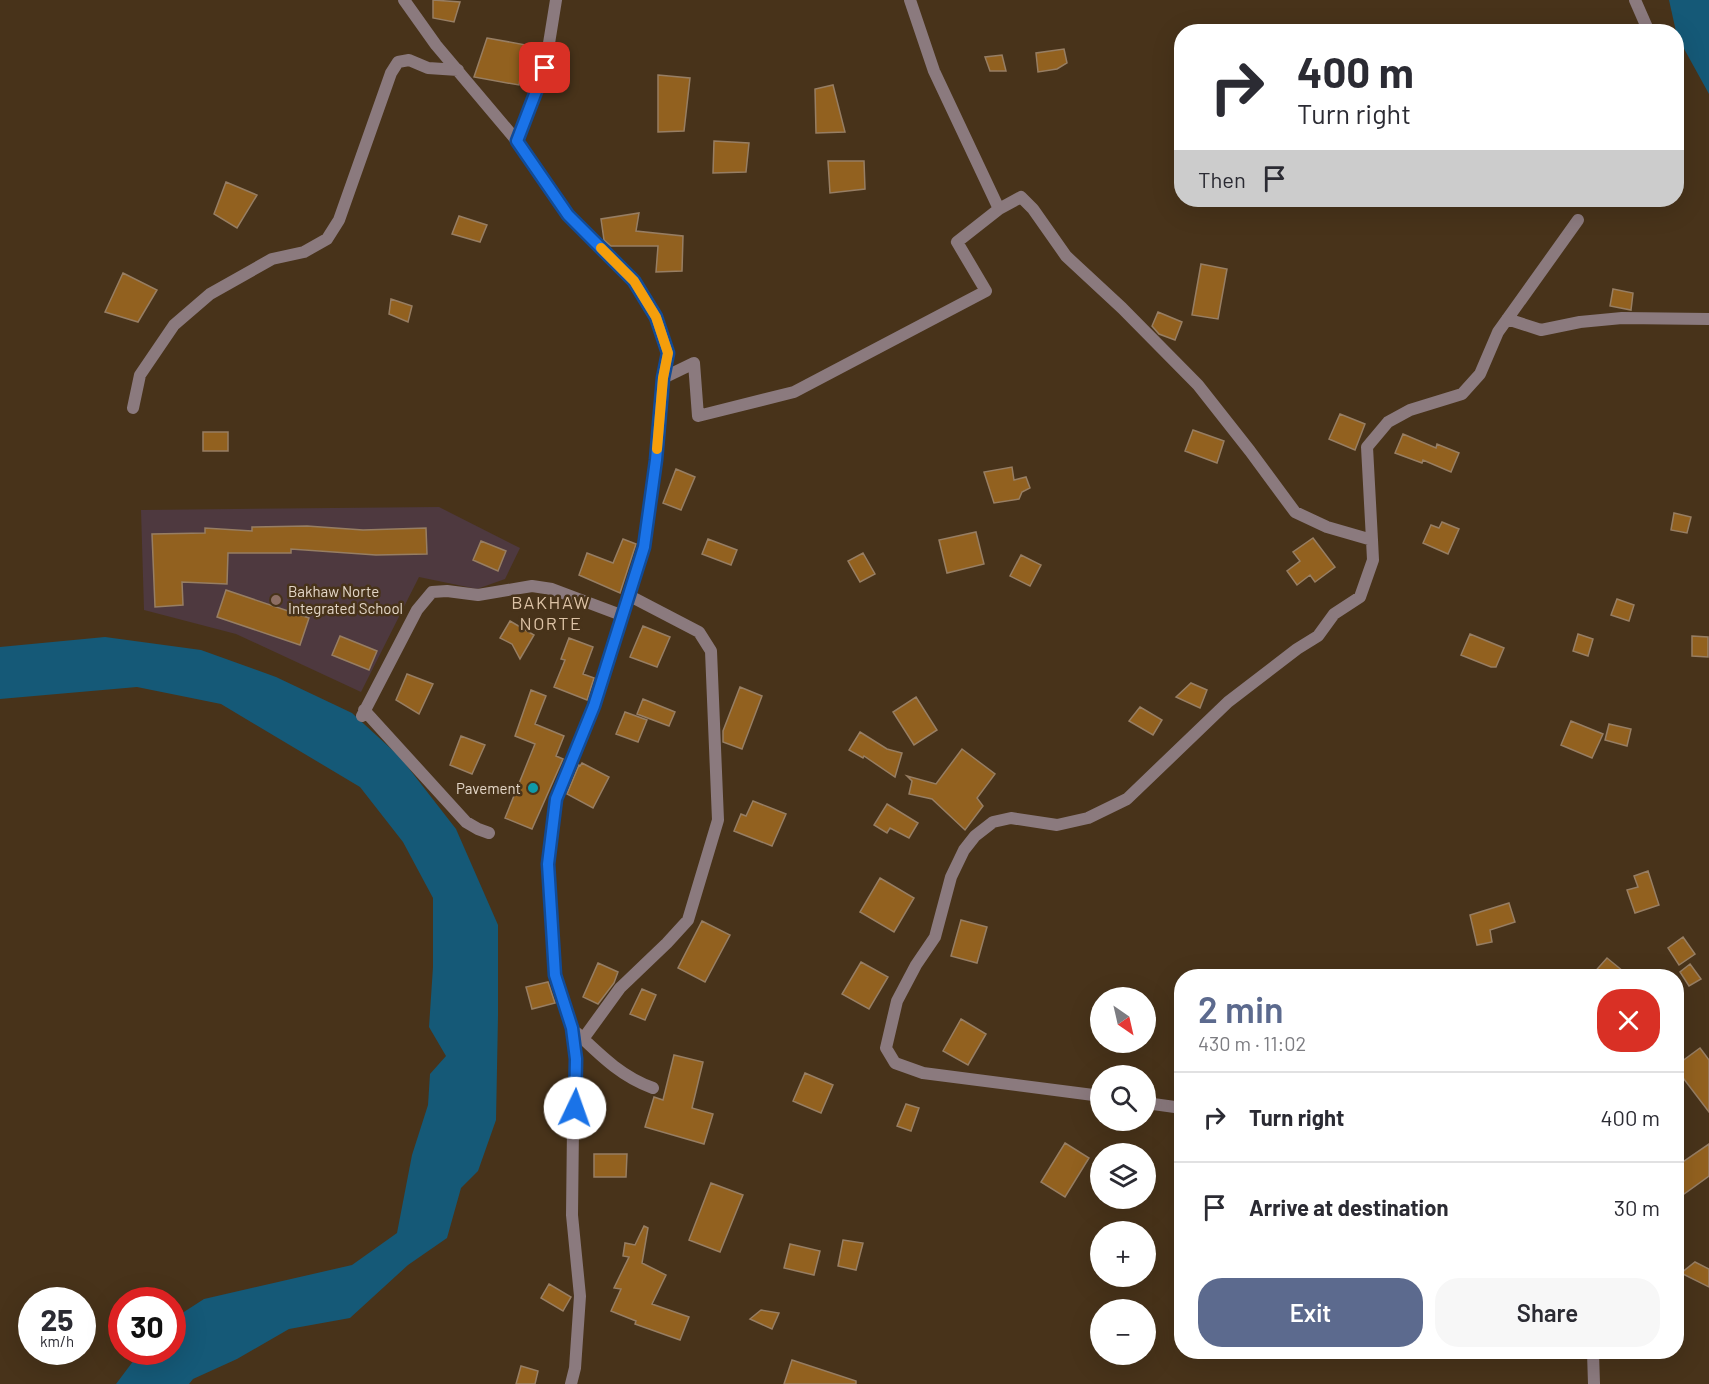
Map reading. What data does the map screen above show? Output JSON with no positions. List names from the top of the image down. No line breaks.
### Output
{"districts":["BAKHAW NORTE"],"places":["Bakhaw Norte Integrated School","Pavement"],"north":"bottom right","page":{"turn":["400 m","Turn right"],"then":"Then","heading":["2 min","430 m · 11:02"],"map_buttons":["+","−"],"list":[{"name":"Turn right","value":"400 m"},{"name":"Arrive at destination","value":"30 m"}],"buttons":["Exit","Share"],"speed":"25 km/h","limit":"30"}}
